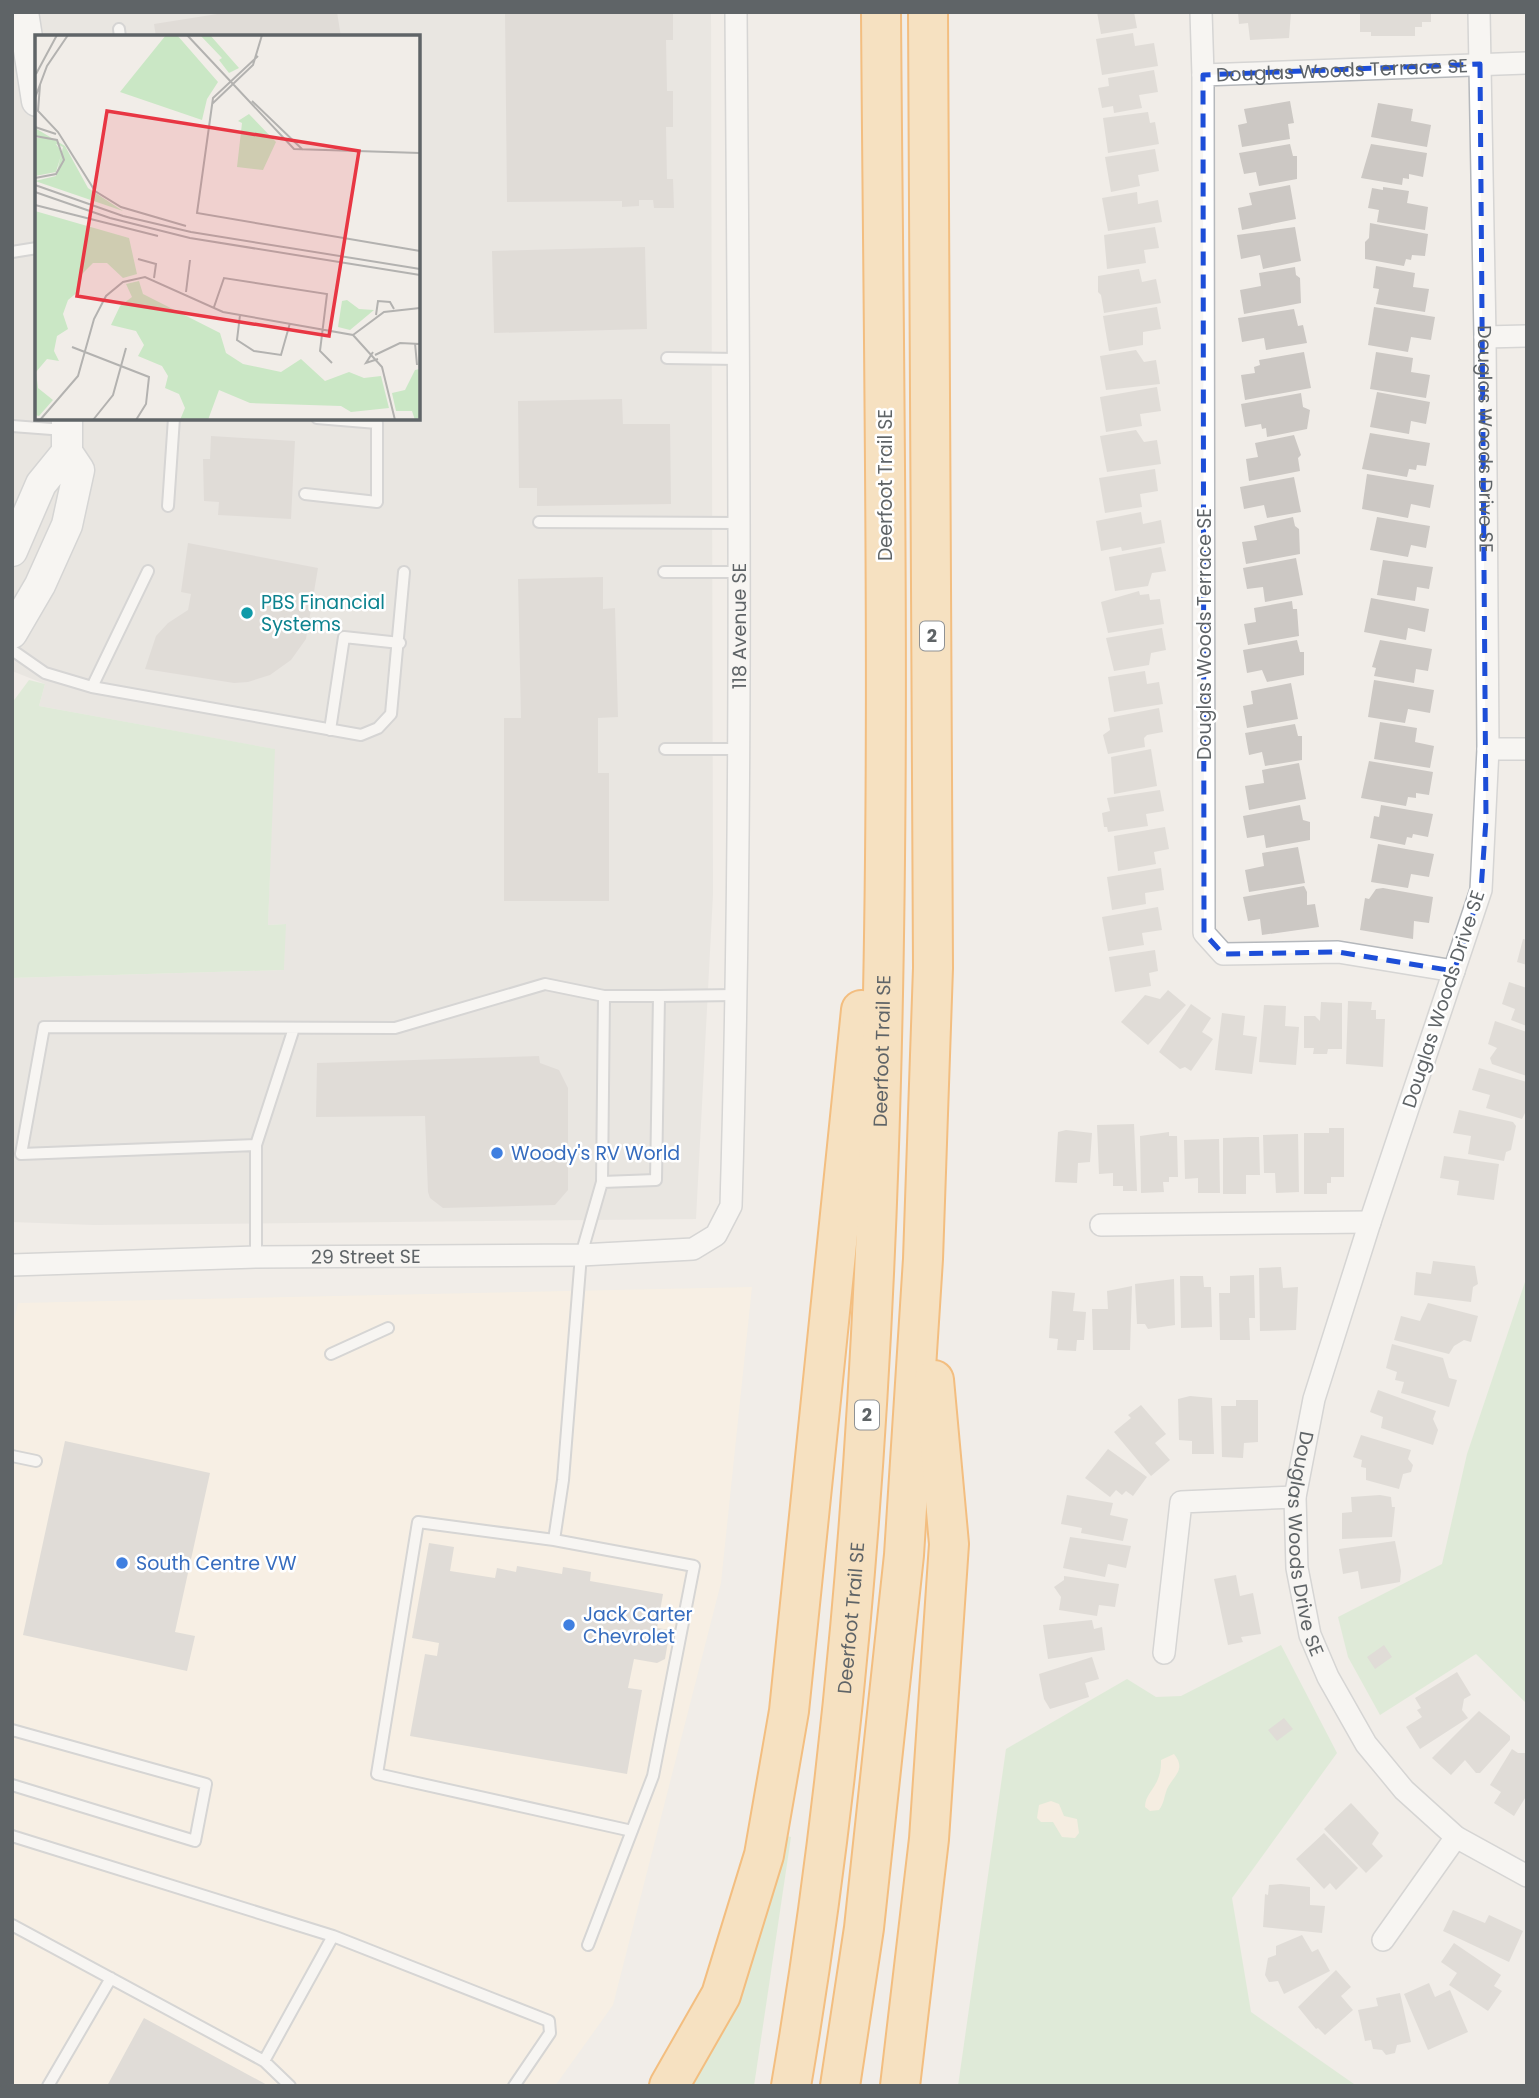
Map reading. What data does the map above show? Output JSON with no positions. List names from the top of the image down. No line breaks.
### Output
{"streets":{"highway":["Deerfoot Trail SE","2"],"street":["Douglas Woods Terrace SE","Douglas Woods Drive SE","118 Avenue SE","29 Street SE"]},"crossings":[["Douglas Woods Terrace SE","Douglas Woods Drive SE"],["118 Avenue SE","29 Street SE"]],"places":["PBS Financial Systems","Woody's RV World","South Centre VW","Jack Carter Chevrolet"]}
